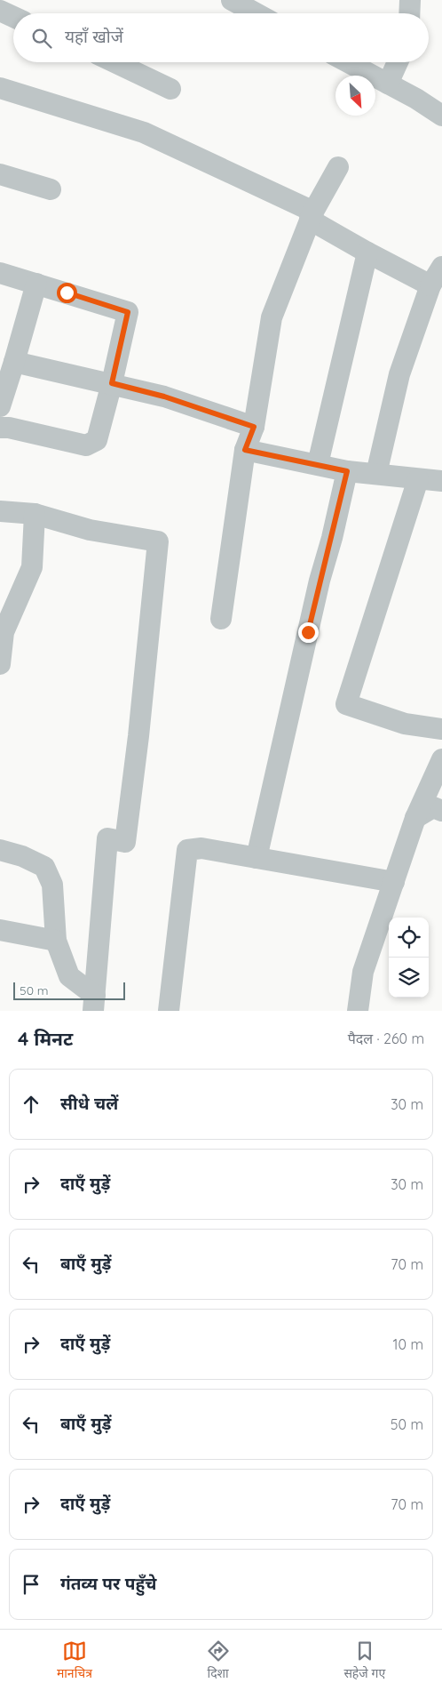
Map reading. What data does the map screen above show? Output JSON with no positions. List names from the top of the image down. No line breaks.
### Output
{"scale_bar":"50 m","north":"bottom right","page":{"search":"यहाँ खोजें","scale":"50 m","heading":["4 मिनट","पैदल · 260 m"],"list":[["सीधे चलें","30 m"],["दाएँ मुड़ें","30 m"],["बाएँ मुड़ें","70 m"],["दाएँ मुड़ें","10 m"],["बाएँ मुड़ें","50 m"],["दाएँ मुड़ें","70 m"],"गंतव्य पर पहुँचे"],"nav":["मानचित्र","दिशा","सहेजे गए"]}}
